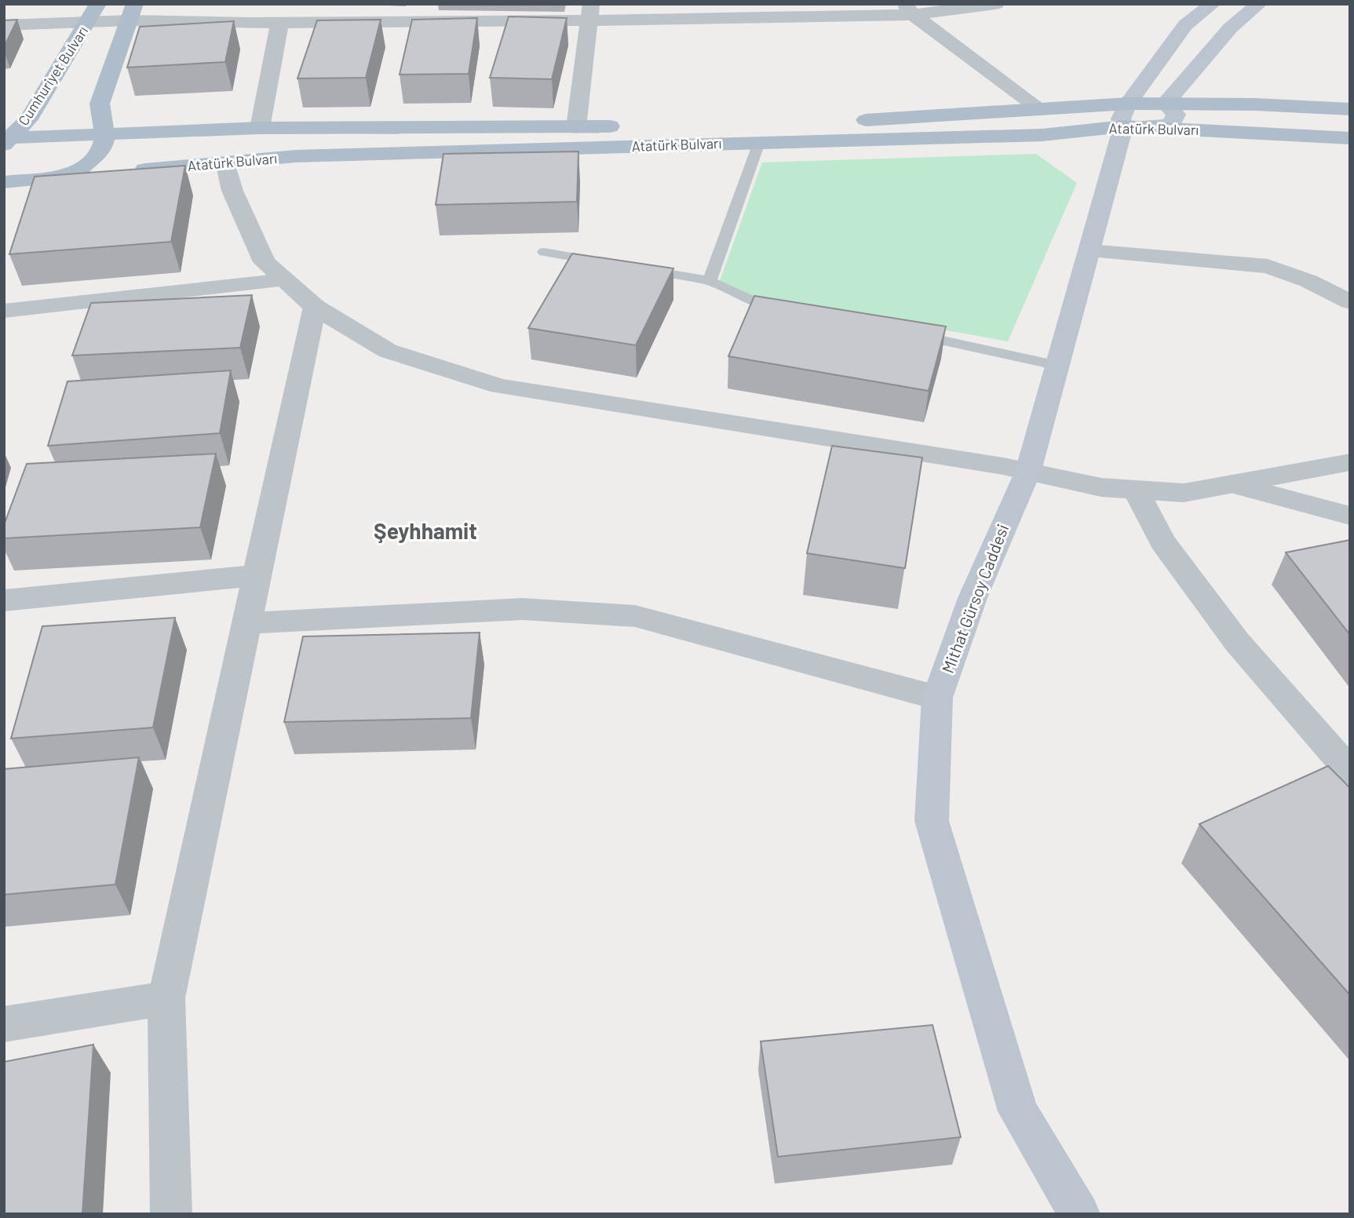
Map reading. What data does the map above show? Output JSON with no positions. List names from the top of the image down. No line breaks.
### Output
{"streets":{"main road":["Cumhuriyet Bulvarı","Atatürk Bulvarı","Mithat Gürsoy Caddesi"]},"crossings":[["Cumhuriyet Bulvarı","Atatürk Bulvarı"],["Atatürk Bulvarı","Mithat Gürsoy Caddesi"]],"districts":["Şeyhhamit"]}
